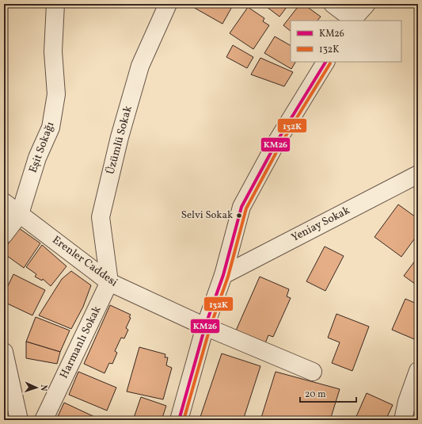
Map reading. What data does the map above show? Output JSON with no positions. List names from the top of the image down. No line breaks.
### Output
{"streets":{"street":["Üzümlü Sokak","Eşit Sokağı","Yeniay Sokak","Erenler Caddesi","Harmanlı Sokak"]},"crossings":[["Üzümlü Sokak","Erenler Caddesi"],["Üzümlü Sokak","Harmanlı Sokak"],["Eşit Sokağı","Erenler Caddesi"],["Erenler Caddesi","Harmanlı Sokak"]],"places":["Selvi Sokak"],"lines":["transit line KM26","transit line 132K"],"legend":["KM26","132K"],"scale_bar":"20 m","north":"right"}
